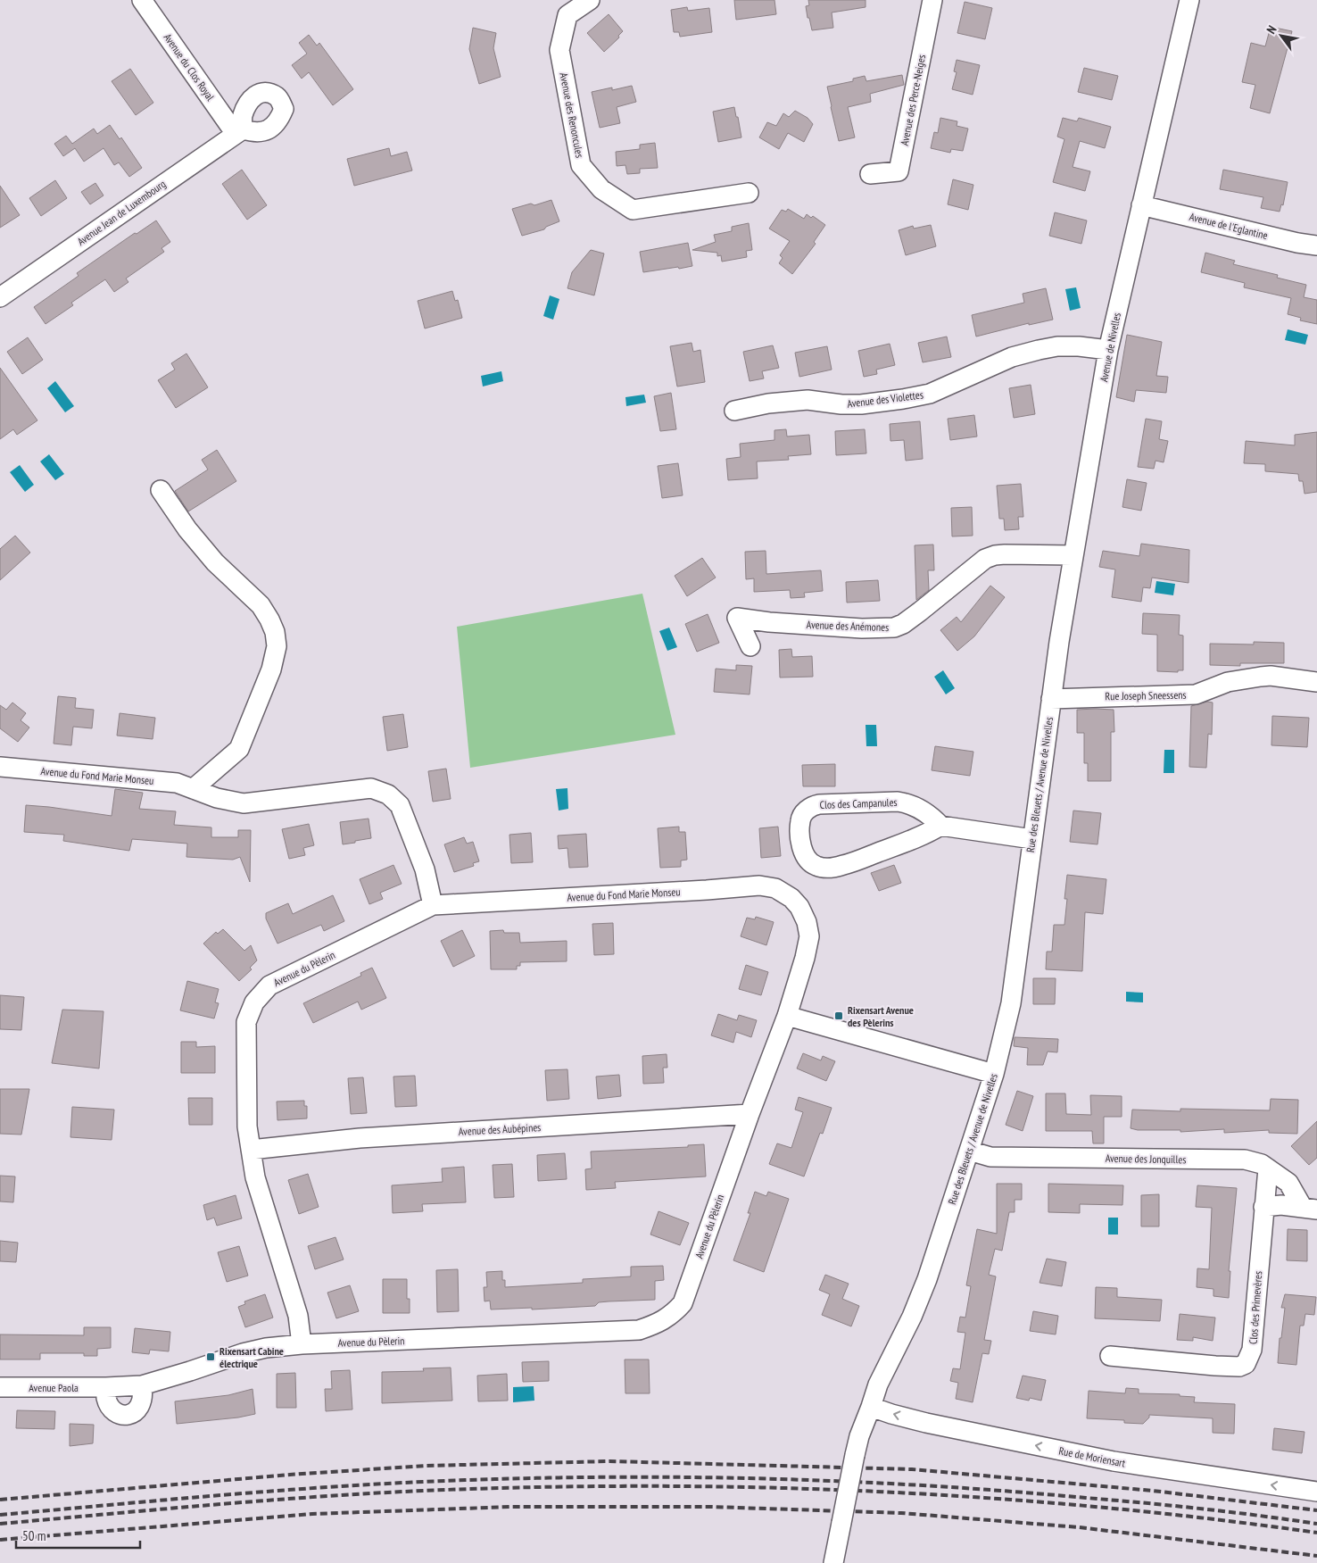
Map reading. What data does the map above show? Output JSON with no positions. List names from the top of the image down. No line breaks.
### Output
{"streets":{"street":["Avenue du Clos Royal","Avenue des Perce-Neiges","Avenue des Renoncules","Avenue Jean de Luxembourg","Avenue de l'Eglantine","Avenue de Nivelles","Avenue des Violettes","Avenue des Anémones","Rue Joseph Sneessens","Avenue du Fond Marie Monseu","Rue des Bleuets / Avenue de Nivelles","Clos des Campanules","Avenue du Pèlerin","Avenue des Aubépines","Avenue des Jonquilles","Clos des Primevères","Avenue Paola","Rue de Moriensart"]},"crossings":[["Avenue du Clos Royal","Avenue Jean de Luxembourg"],["Avenue de l'Eglantine","Avenue de Nivelles"],["Avenue de Nivelles","Avenue des Violettes"],["Avenue de Nivelles","Avenue des Anémones"],["Avenue de Nivelles","Rue Joseph Sneessens"],["Avenue de Nivelles","Rue des Bleuets / Avenue de Nivelles"],["Rue Joseph Sneessens","Rue des Bleuets / Avenue de Nivelles"],["Avenue du Fond Marie Monseu","Avenue du Pèlerin"],["Rue des Bleuets / Avenue de Nivelles","Clos des Campanules"],["Rue des Bleuets / Avenue de Nivelles","Avenue des Jonquilles"],["Rue des Bleuets / Avenue de Nivelles","Rue de Moriensart"],["Avenue du Pèlerin","Avenue des Aubépines"],["Avenue du Pèlerin","Avenue Paola"],["Avenue des Jonquilles","Clos des Primevères"]],"one_way":["Rue de Moriensart"],"places":{"transit":["Rixensart Avenue des Pèlerins","Rixensart Cabine électrique"]},"scale_bar":"50 m","north":"top left"}
